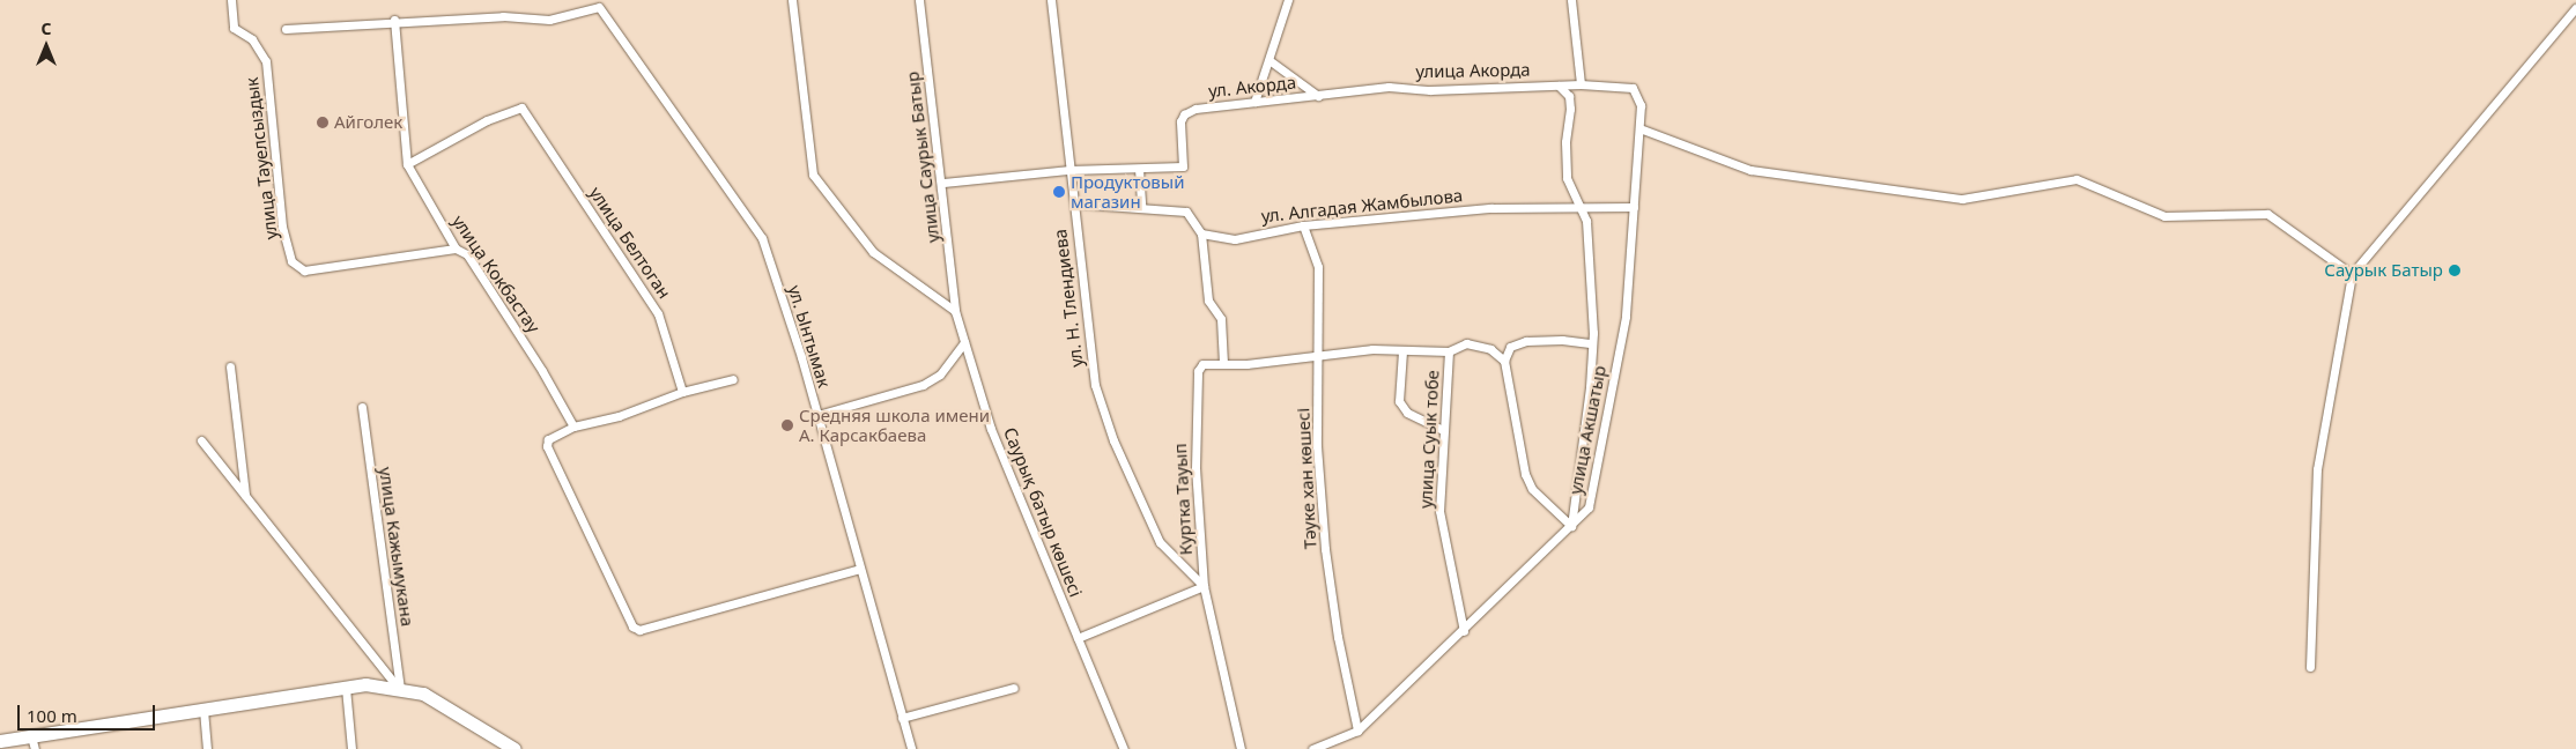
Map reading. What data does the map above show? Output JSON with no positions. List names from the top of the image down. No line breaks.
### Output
{"streets":{"street":["улица Акорда","ул. Акорда","улица Саурык Батыр","улица Тауелсыздык","ул. Алгадая Жамбылова","улица Белтоган","улица Кокбастау","ул. Н. Тлендиева","ул. Ынтымак","улица Акшатыр","улица Суык тобе","Тәуке хан көшесі","Куртка Тауып","Саурық батыр көшесі","улица Кажымукана"]},"crossings":[["улица Акорда","ул. Акорда"],["улица Акорда","улица Акшатыр"],["ул. Акорда","улица Саурык Батыр"],["ул. Акорда","ул. Н. Тлендиева"],["улица Саурык Батыр","Саурық батыр көшесі"],["улица Тауелсыздык","улица Кокбастау"],["ул. Алгадая Жамбылова","улица Акшатыр"],["ул. Алгадая Жамбылова","Тәуке хан көшесі"],["улица Белтоган","улица Кокбастау"],["ул. Н. Тлендиева","Куртка Тауып"],["улица Акшатыр","улица Суык тобе"],["улица Акшатыр","Тәуке хан көшесі"],["улица Суык тобе","Куртка Тауып"],["Тәуке хан көшесі","Куртка Тауып"]],"places":["Айголек","Продуктовый магазин","Саурык Батыр","Средняя школа имени А. Карсакбаева"],"scale_bar":"100 m","north":"top"}
